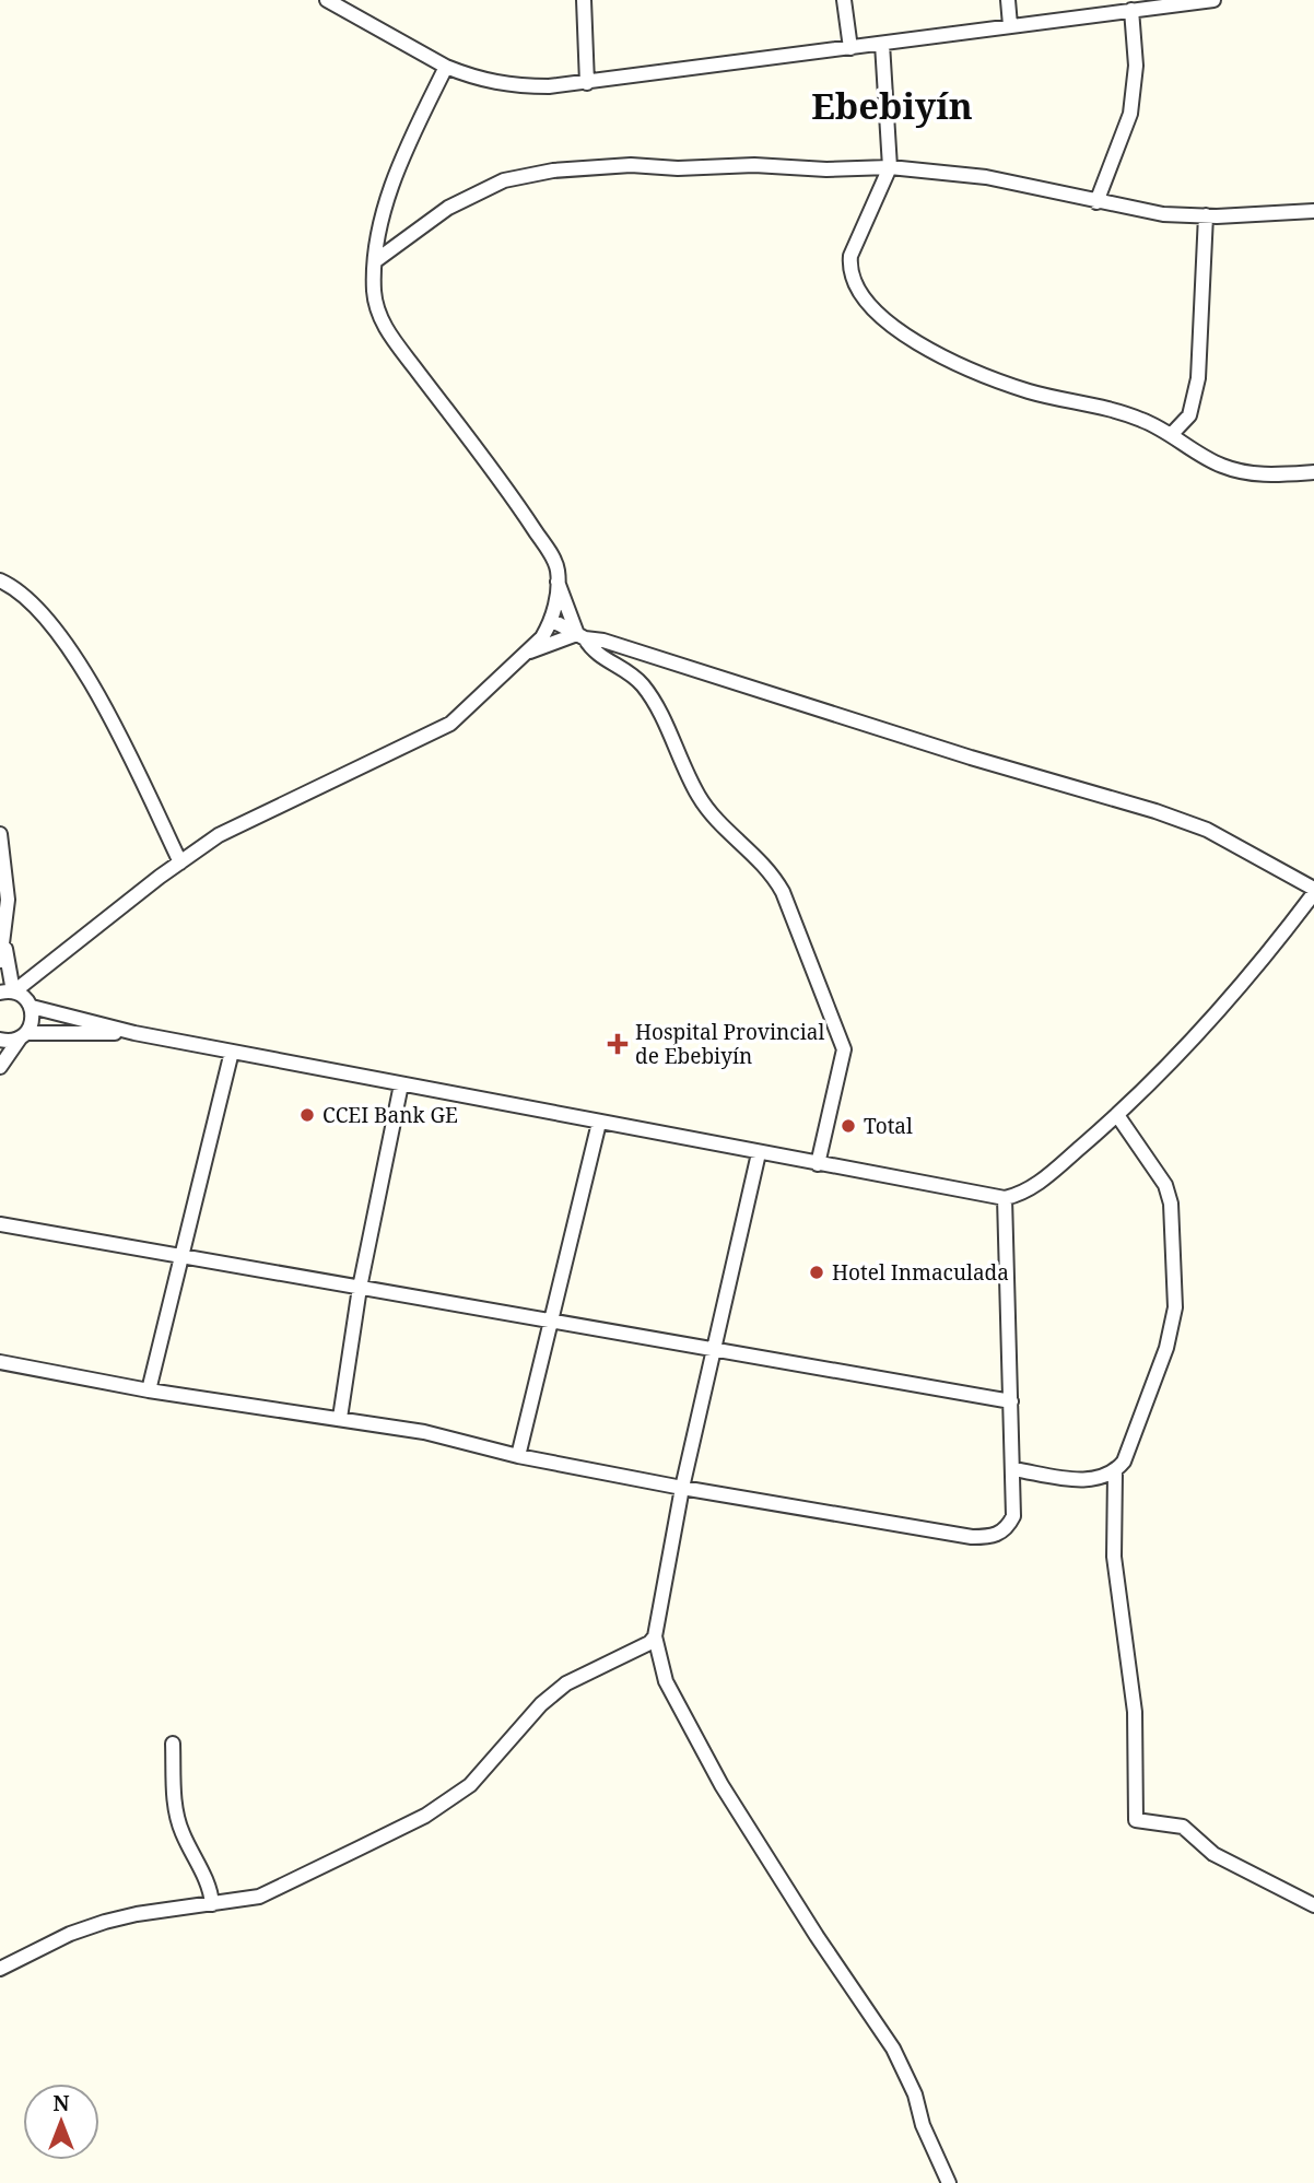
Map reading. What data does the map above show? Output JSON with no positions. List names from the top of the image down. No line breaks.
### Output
{"districts":["Ebebiyín"],"places":{"health":["Hospital Provincial de Ebebiyín"],"other":["CCEI Bank GE","Total","Hotel Inmaculada"]},"north":"top"}
